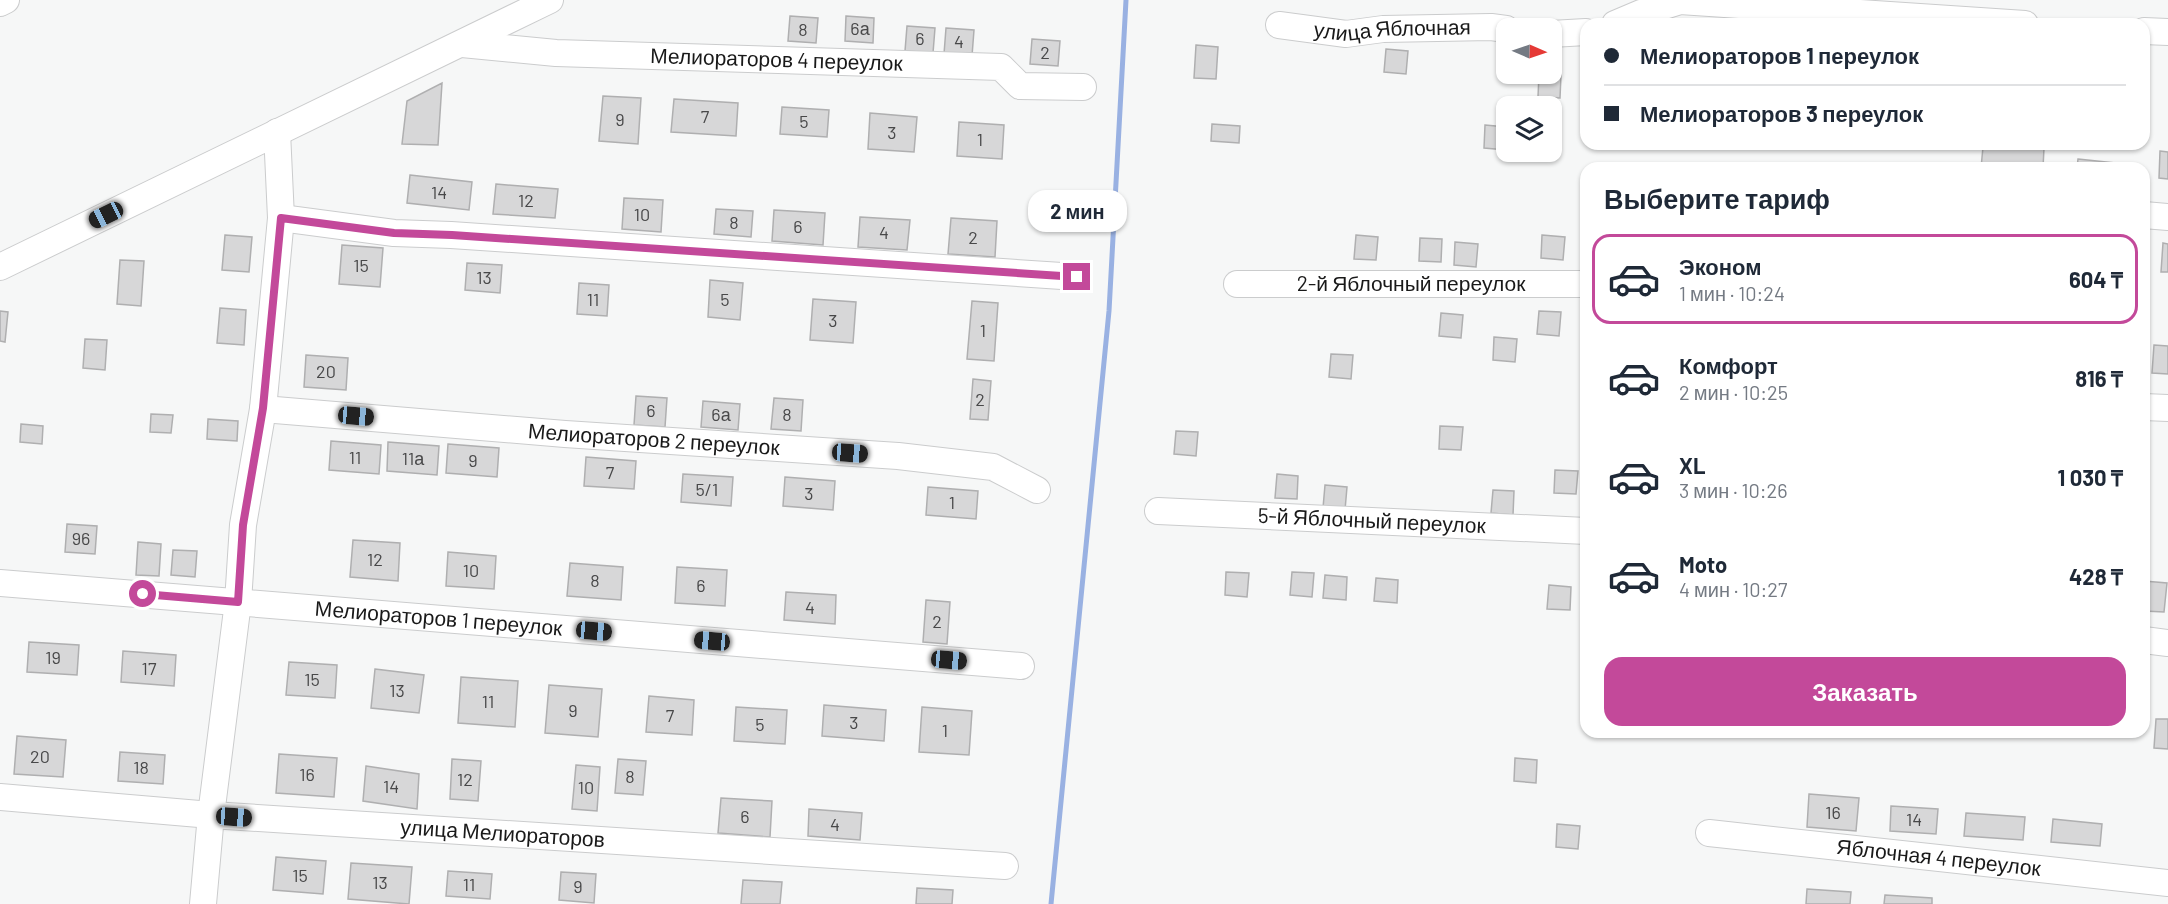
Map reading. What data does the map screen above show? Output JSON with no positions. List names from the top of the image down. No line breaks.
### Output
{"streets":{"street":["улица Яблочная","Мелиораторов 4 переулок","2-й Яблочный переулок","Мелиораторов 2 переулок","5-й Яблочный переулок","Мелиораторов 1 переулок","улица Мелиораторов","Яблочная 4 переулок"]},"house_numbers":["6а","8","6","4","2","7","9","5","3","1","14","12","10","8","6","4","2","15","13","11","5","3","1","20","2","6","6а","8","11","11а","9","7","5/1","3","1","96","12","10","8","6","4","2","19","17","15","13","11","9","7","3","5","1","20","18","16","8","12","14","10","16","6","14","4","15","13","11","9"],"north":"right","page":{"banner":["Мелиораторов 1 переулок","Мелиораторов 3 переулок"],"heading":"Выберите тариф","bubble":"2 мин","list":[{"name":"Эконом","note":"1 мин · 10:24","value":"604 ₸"},{"name":"Комфорт","note":"2 мин · 10:25","value":"816 ₸"},{"name":"XL","note":"3 мин · 10:26","value":"1 030 ₸"},{"name":"Moto","note":"4 мин · 10:27","value":"428 ₸"}],"buttons":"Заказать"}}
